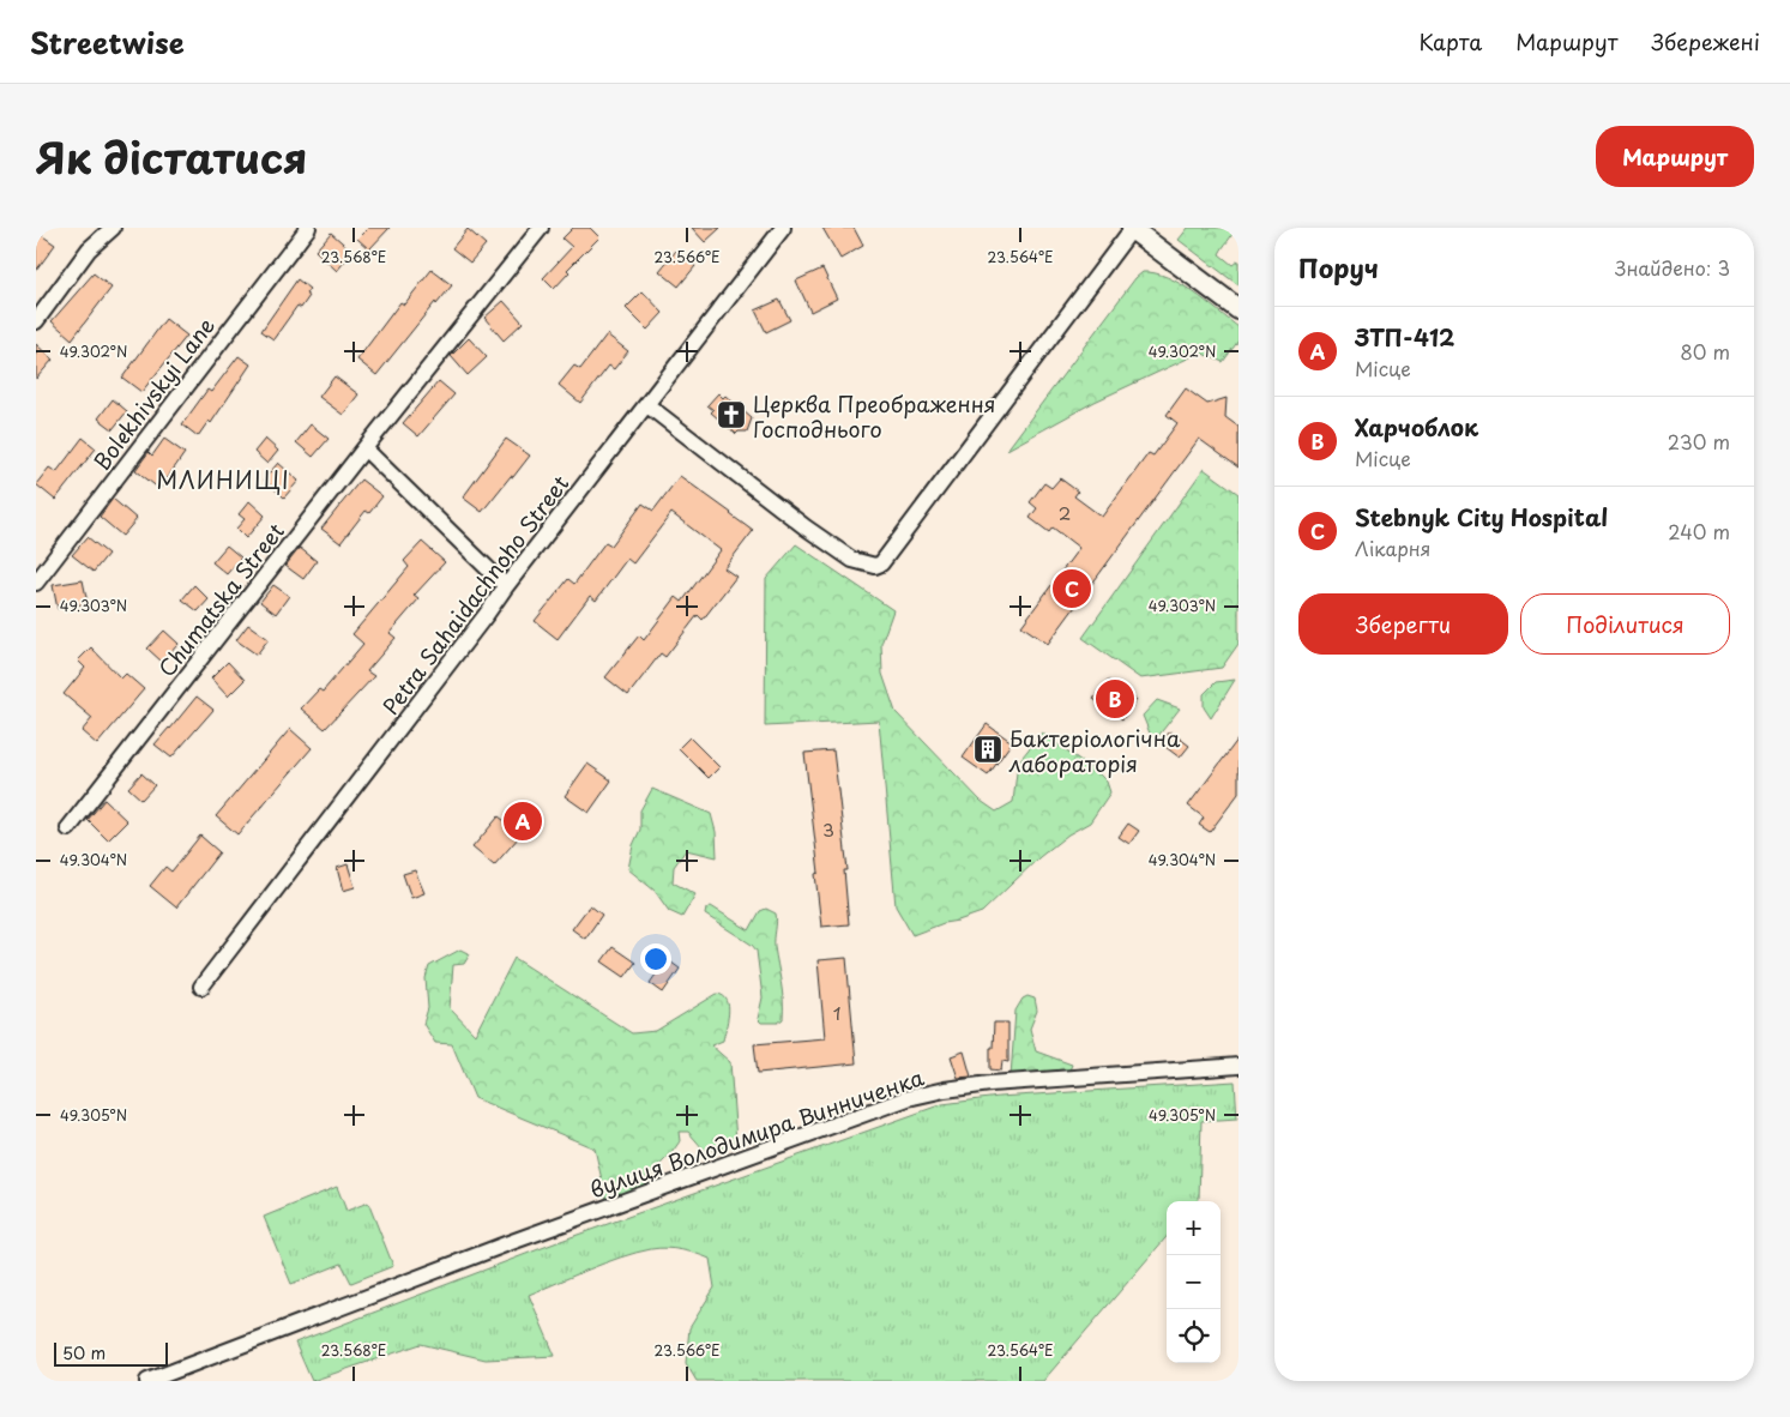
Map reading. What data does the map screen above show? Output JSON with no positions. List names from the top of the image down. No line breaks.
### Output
{"streets":{"street":["Bolekhivskyi Lane","Petra Sahaidachnoho Street","Chumatska Street","вулиця Володимира Винниченка"]},"districts":["МЛИНИЩІ"],"places":{"church":["Церква Преображення Господнього"],"building":["Бактеріологічна лабораторія"]},"house_numbers":["2","3","1"],"scale_bar":"50 m","page":{"header":"Streetwise","nav":["Карта","Маршрут","Збережені"],"title":"Як дістатися","buttons":["Маршрут",["Зберегти","Поділитися"]],"heading":["Поруч","Знайдено: 3"],"list":[{"mark":"A","name":"ЗТП-412","note":"Місце","value":"80 m"},{"mark":"B","name":"Харчоблок","note":"Місце","value":"230 m"},{"mark":"C","name":"Stebnyk City Hospital","note":"Лікарня","value":"240 m"}],"pins":["C","B","A"],"map_buttons":["+","−"],"scale":"50 m"},"coordinates":["23.568°E","23.566°E","23.564°E","49.302°N","49.303°N","49.304°N","49.305°N"]}
